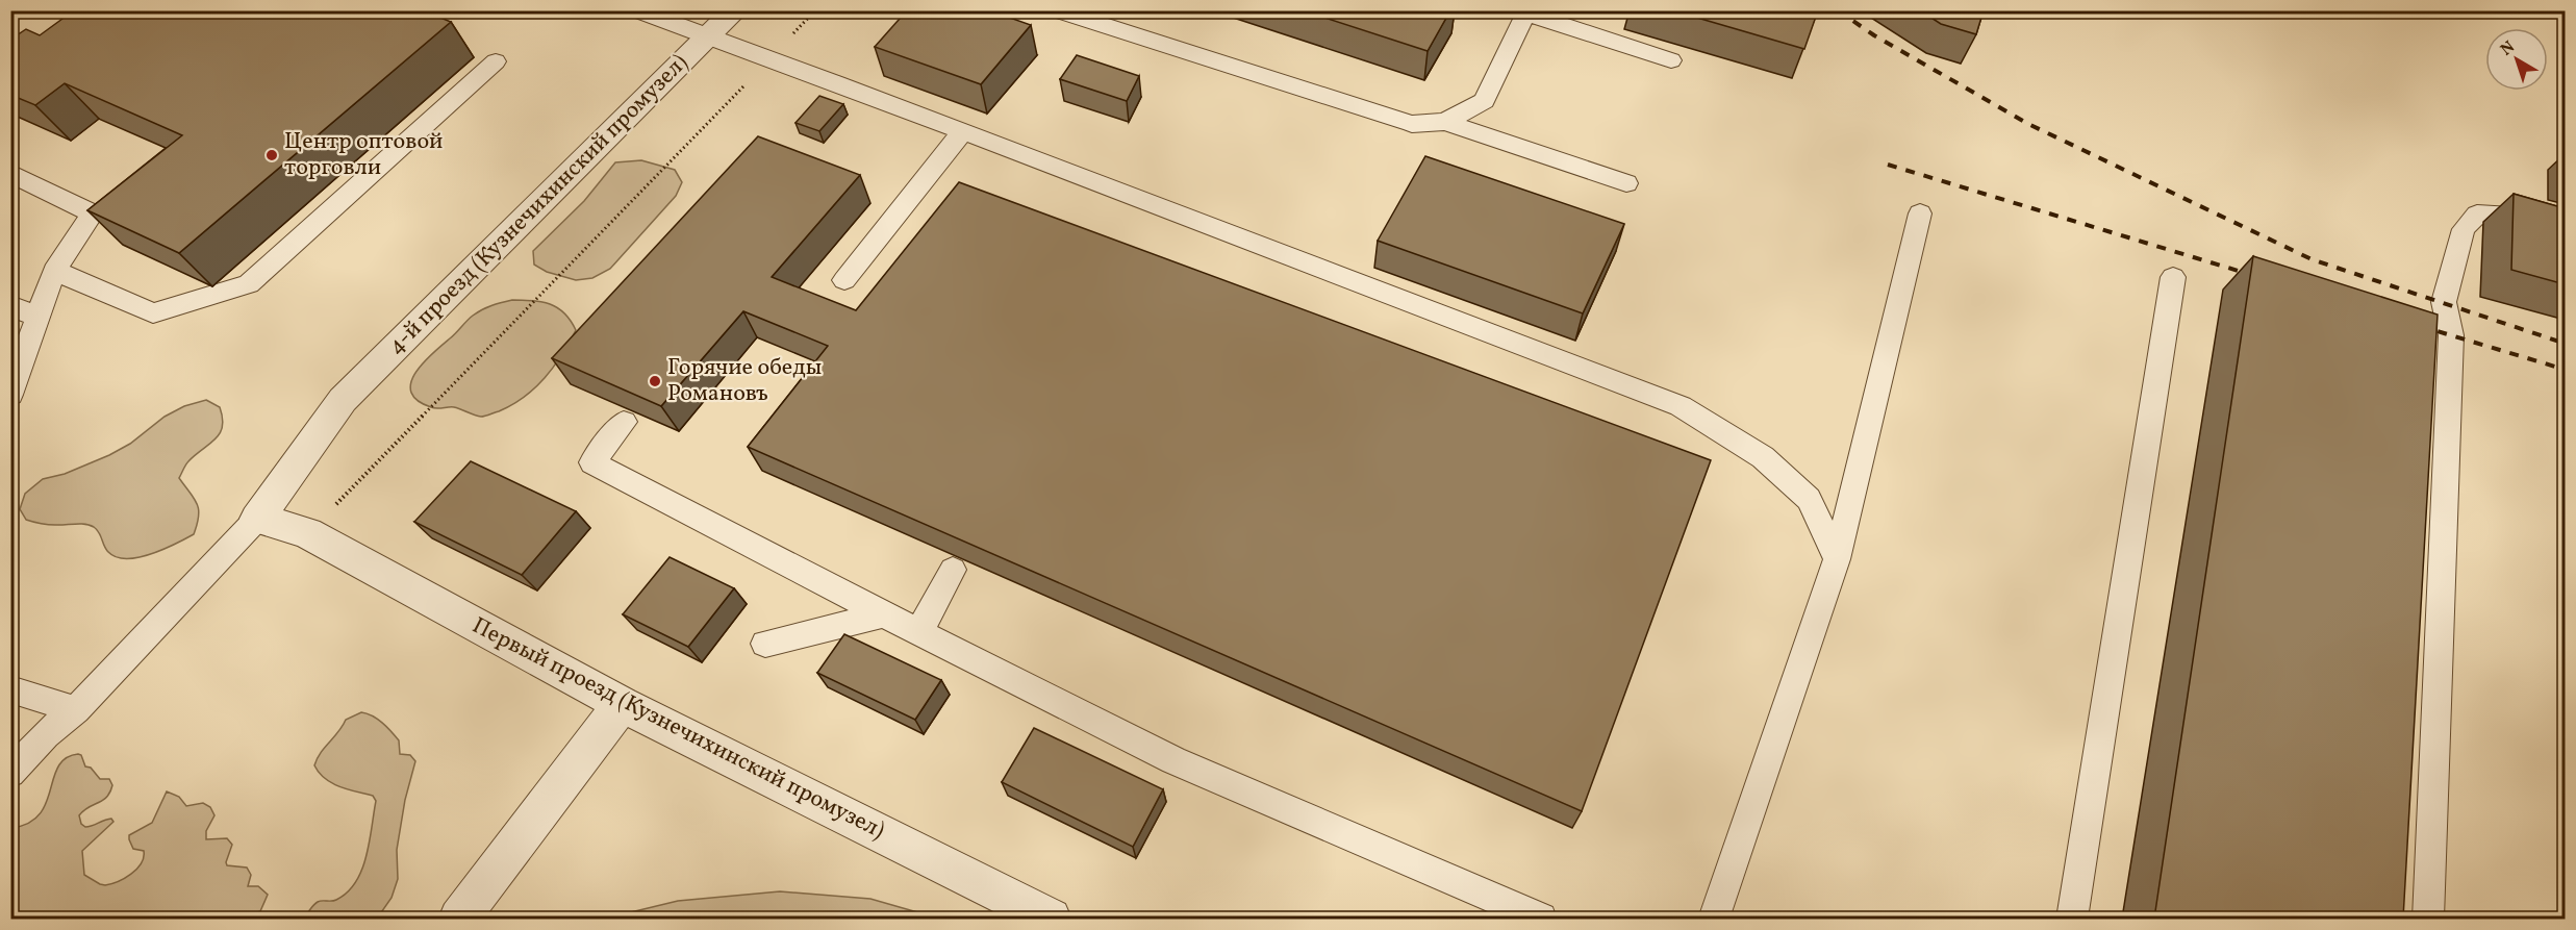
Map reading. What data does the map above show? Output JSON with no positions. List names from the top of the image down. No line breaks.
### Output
{"streets":{"street":["4-й проезд (Кузнечихинский промузел)","Первый проезд (Кузнечихинский промузел)"]},"crossings":[["4-й проезд (Кузнечихинский промузел)","Первый проезд (Кузнечихинский промузел)"]],"places":["Центр оптовой торговли","Горячие обеды Романовъ"],"north":"top left"}
